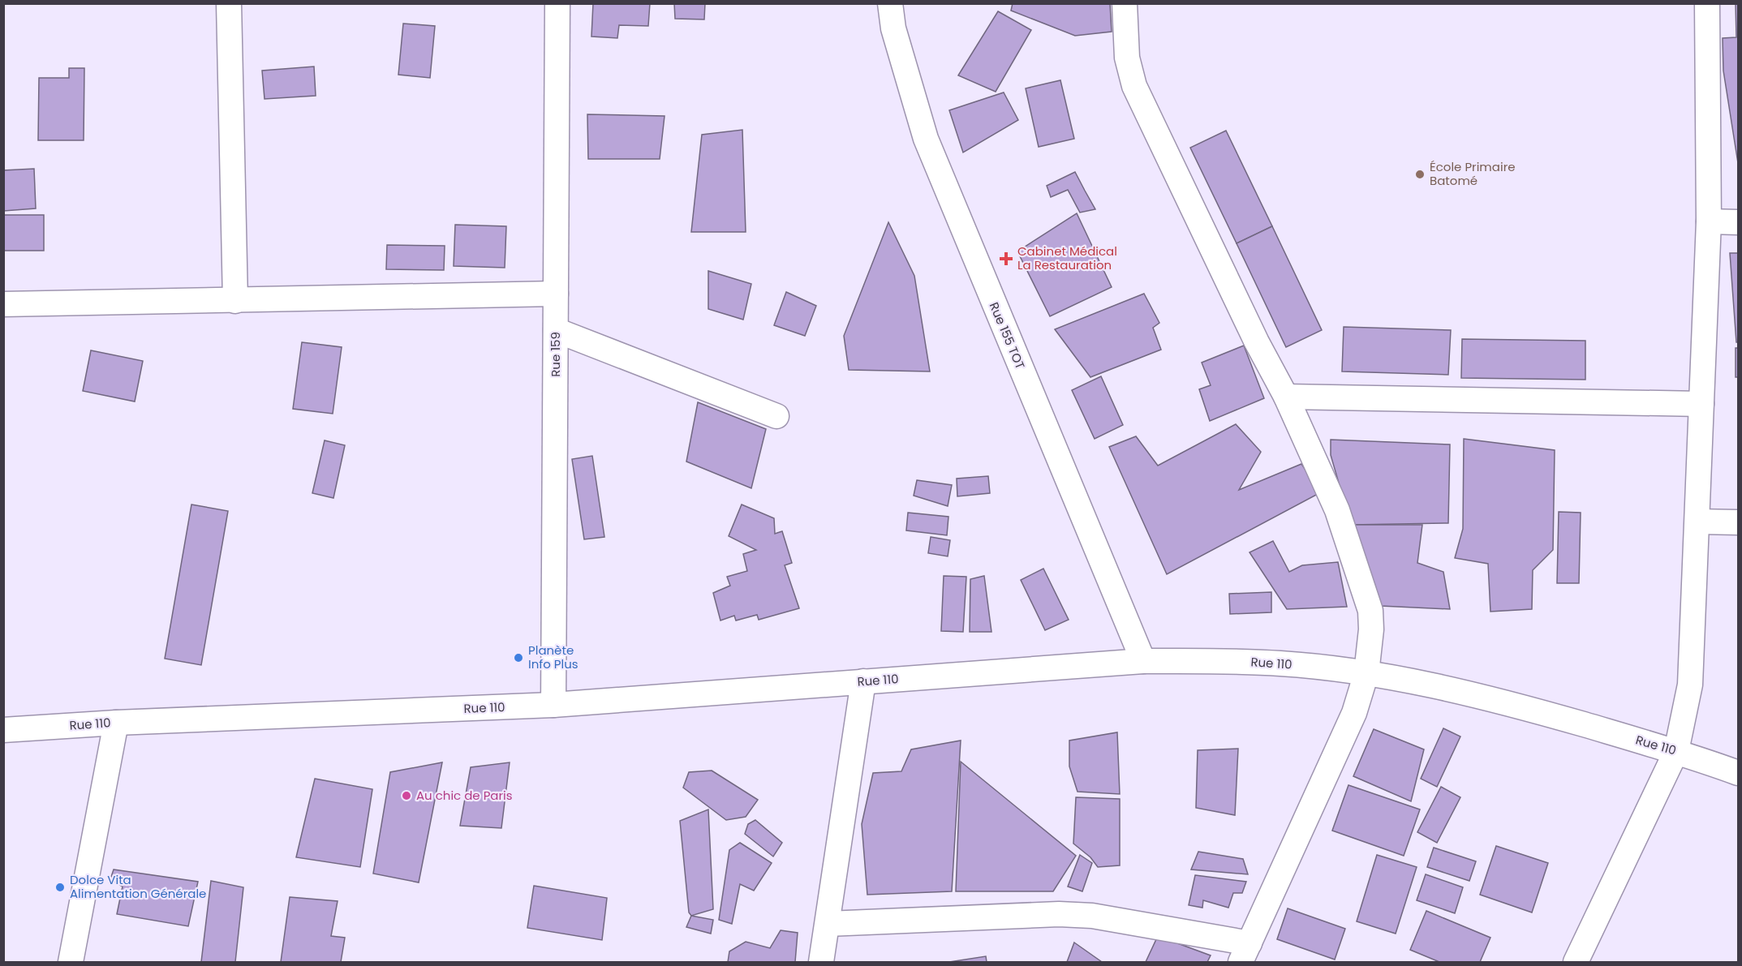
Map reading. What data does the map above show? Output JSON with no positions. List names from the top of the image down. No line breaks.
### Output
{"streets":{"street":["Rue 155 TOT","Rue 159","Rue 110"]},"crossings":[["Rue 155 TOT","Rue 110"],["Rue 159","Rue 110"]],"places":{"other":["École Primaire Batomé","Planète Info Plus","Au chic de Paris","Dolce Vita Alimentation Générale"],"health":["Cabinet Médical La Restauration"]}}
